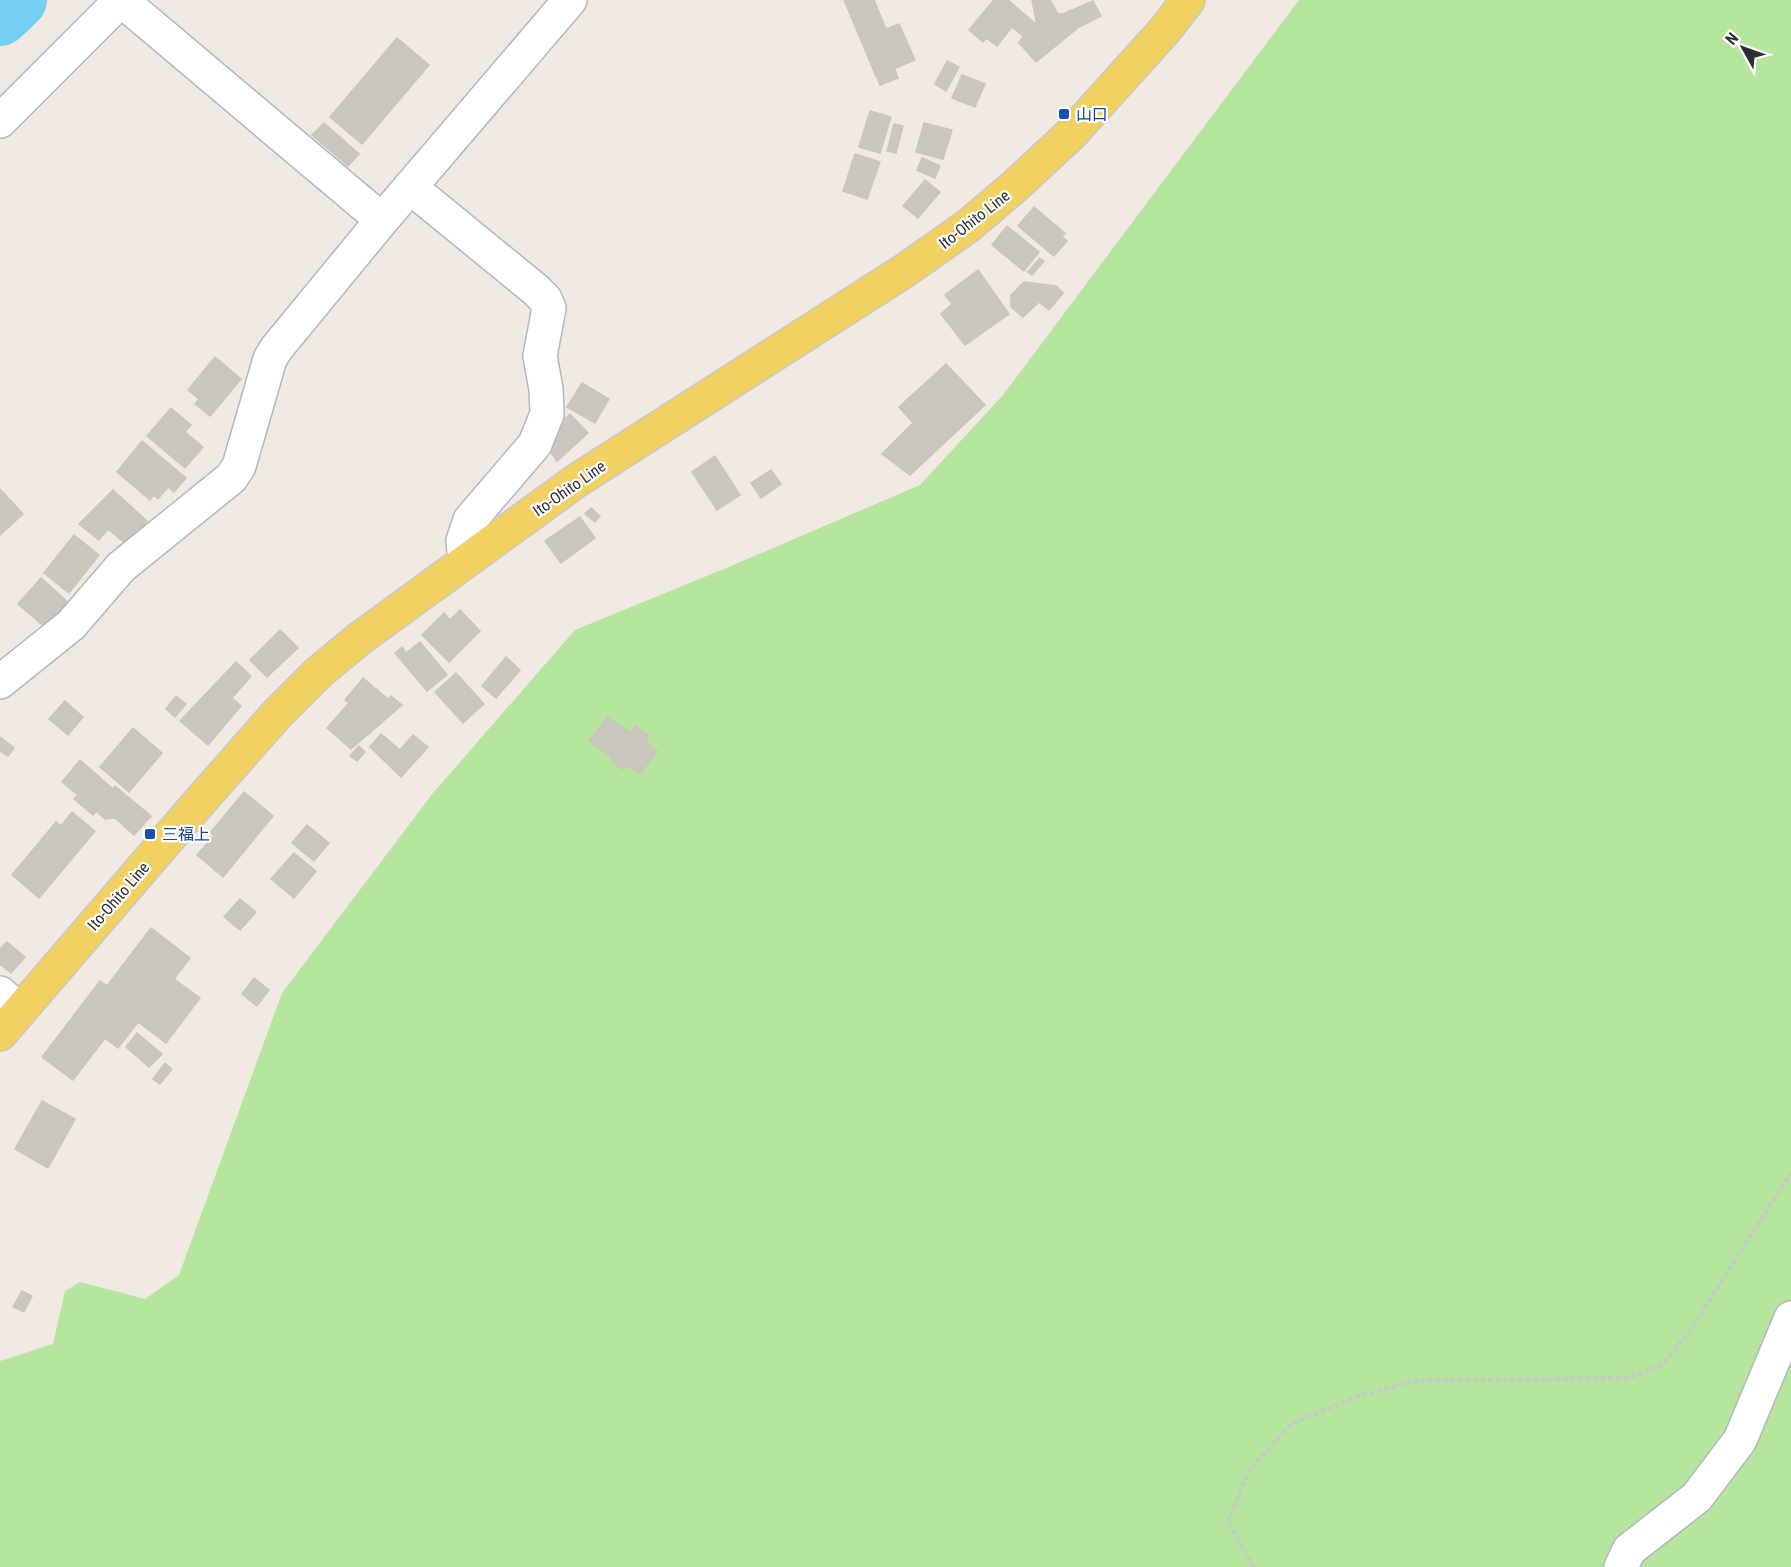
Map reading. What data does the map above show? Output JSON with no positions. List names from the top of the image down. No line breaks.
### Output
{"streets":{"main road":["Ito-Ohito Line"]},"places":{"transit":["山口","三福上"]},"north":"top left"}
